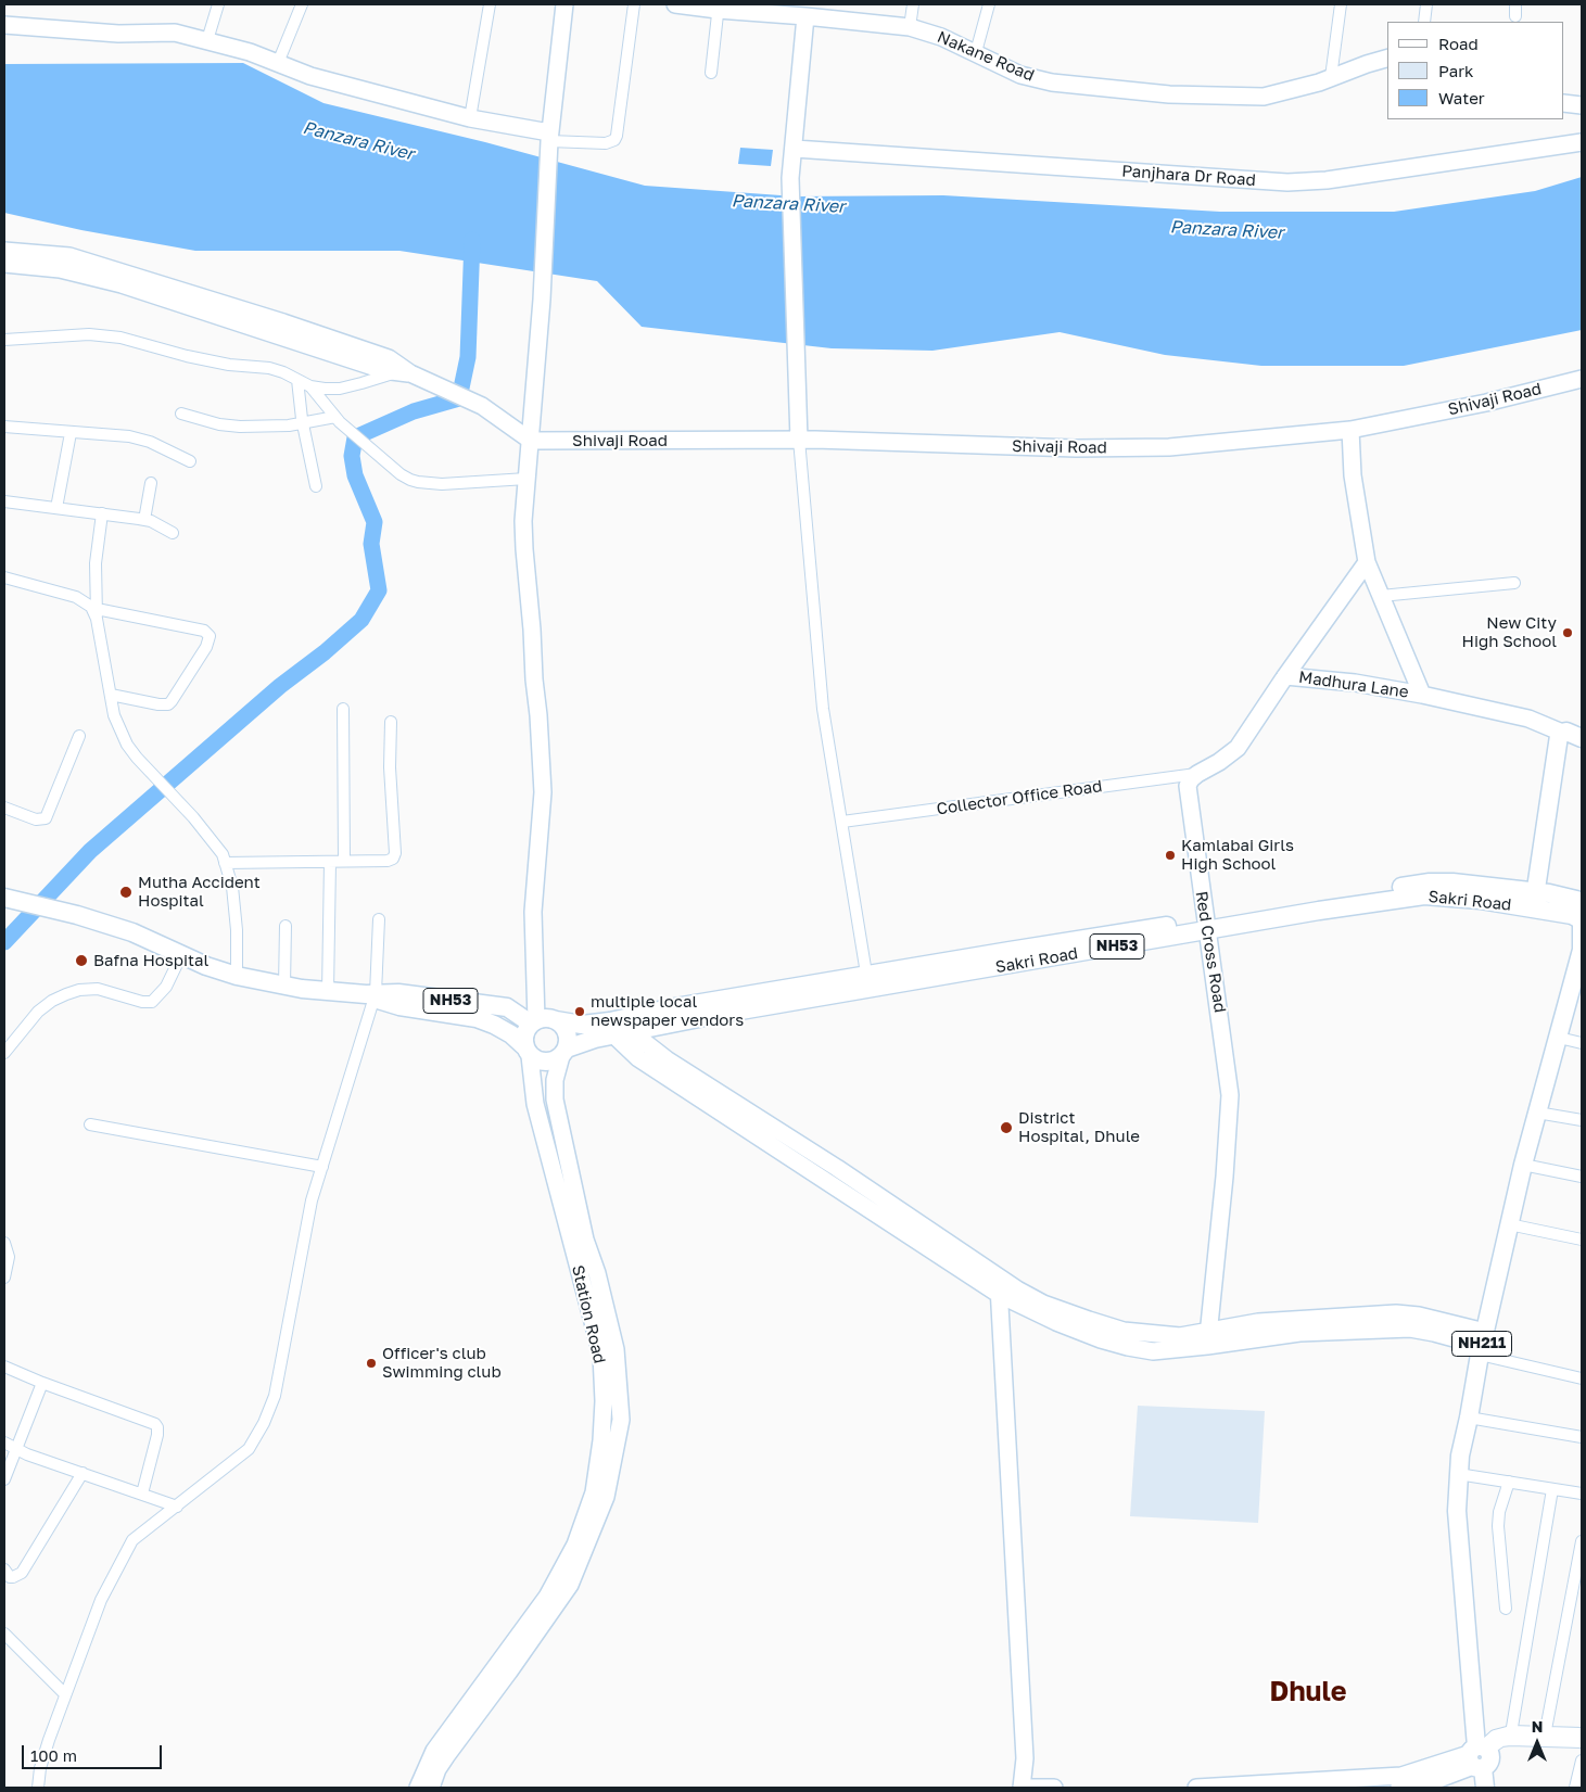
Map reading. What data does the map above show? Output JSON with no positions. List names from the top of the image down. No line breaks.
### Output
{"streets":{"main road":["NH53","NH211"],"street":["Nakane Road","Panjhara Dr Road","Shivaji Road","Madhura Lane","Collector Office Road","Red Cross Road","Station Road"]},"crossings":[["Collector Office Road","Red Cross Road"],["NH53","Station Road"]],"districts":["Dhule"],"water":["Panzara River"],"places":["New City High School","Kamlabai Girls High School","Mutha Accident Hospital","Bafna Hospital","multiple local newspaper vendors","District Hospital, Dhule","Officer's club Swimming club"],"legend":["Road","Park","Water"],"scale_bar":"100 m","north":"top"}
